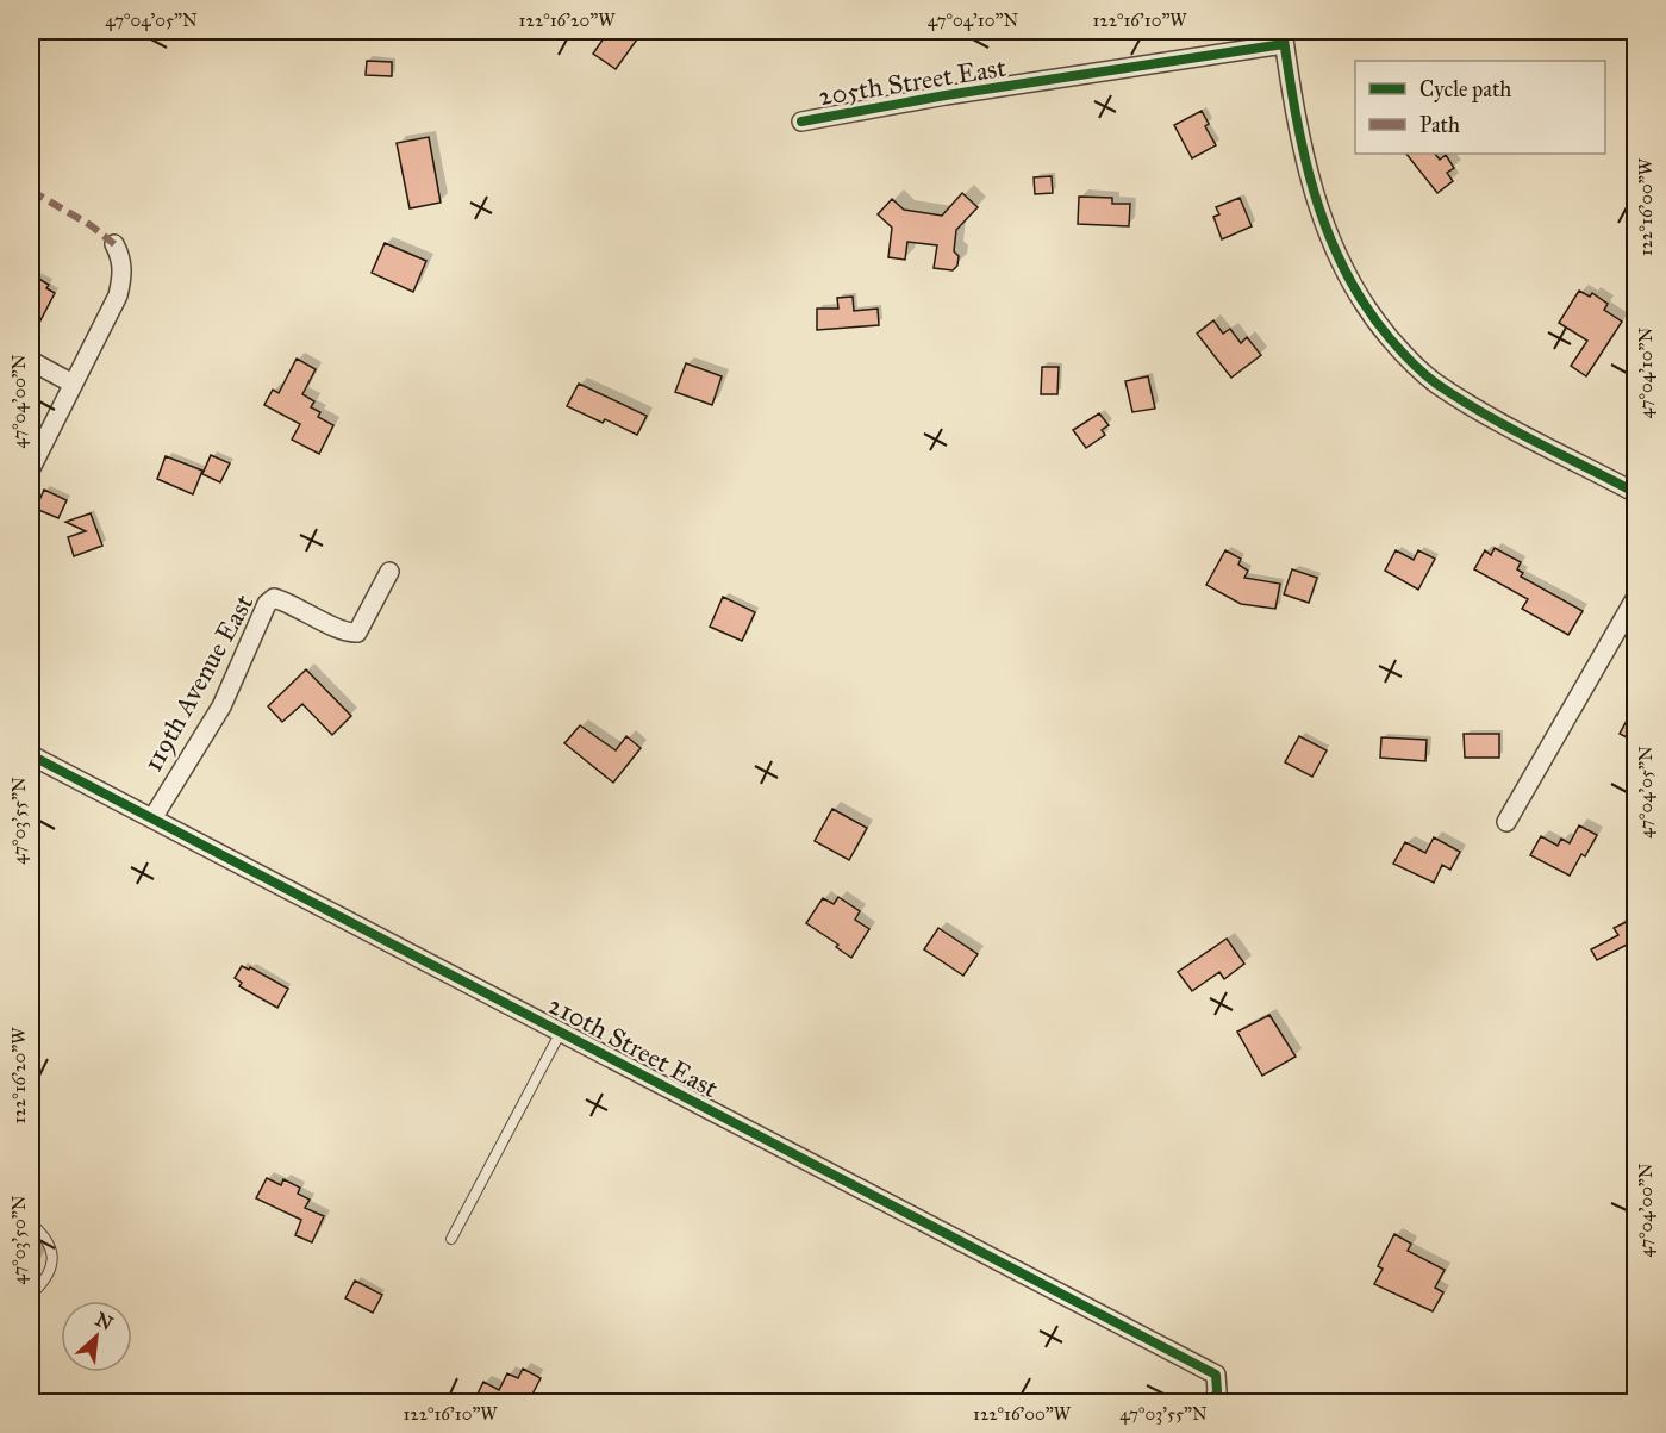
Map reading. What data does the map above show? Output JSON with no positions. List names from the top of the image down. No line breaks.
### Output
{"streets":{"street":["205th Street East","119th Avenue East","210th Street East"]},"crossings":[["119th Avenue East","210th Street East"]],"legend":["Cycle path","Path"],"north":"top right","coordinates":["47°04'05\"N","122°16'20\"W","47°04'10\"N","122°16'10\"W","122°16'00\"W","47°04'00\"N","47°03'55\"N","47°03'50\"N"]}
